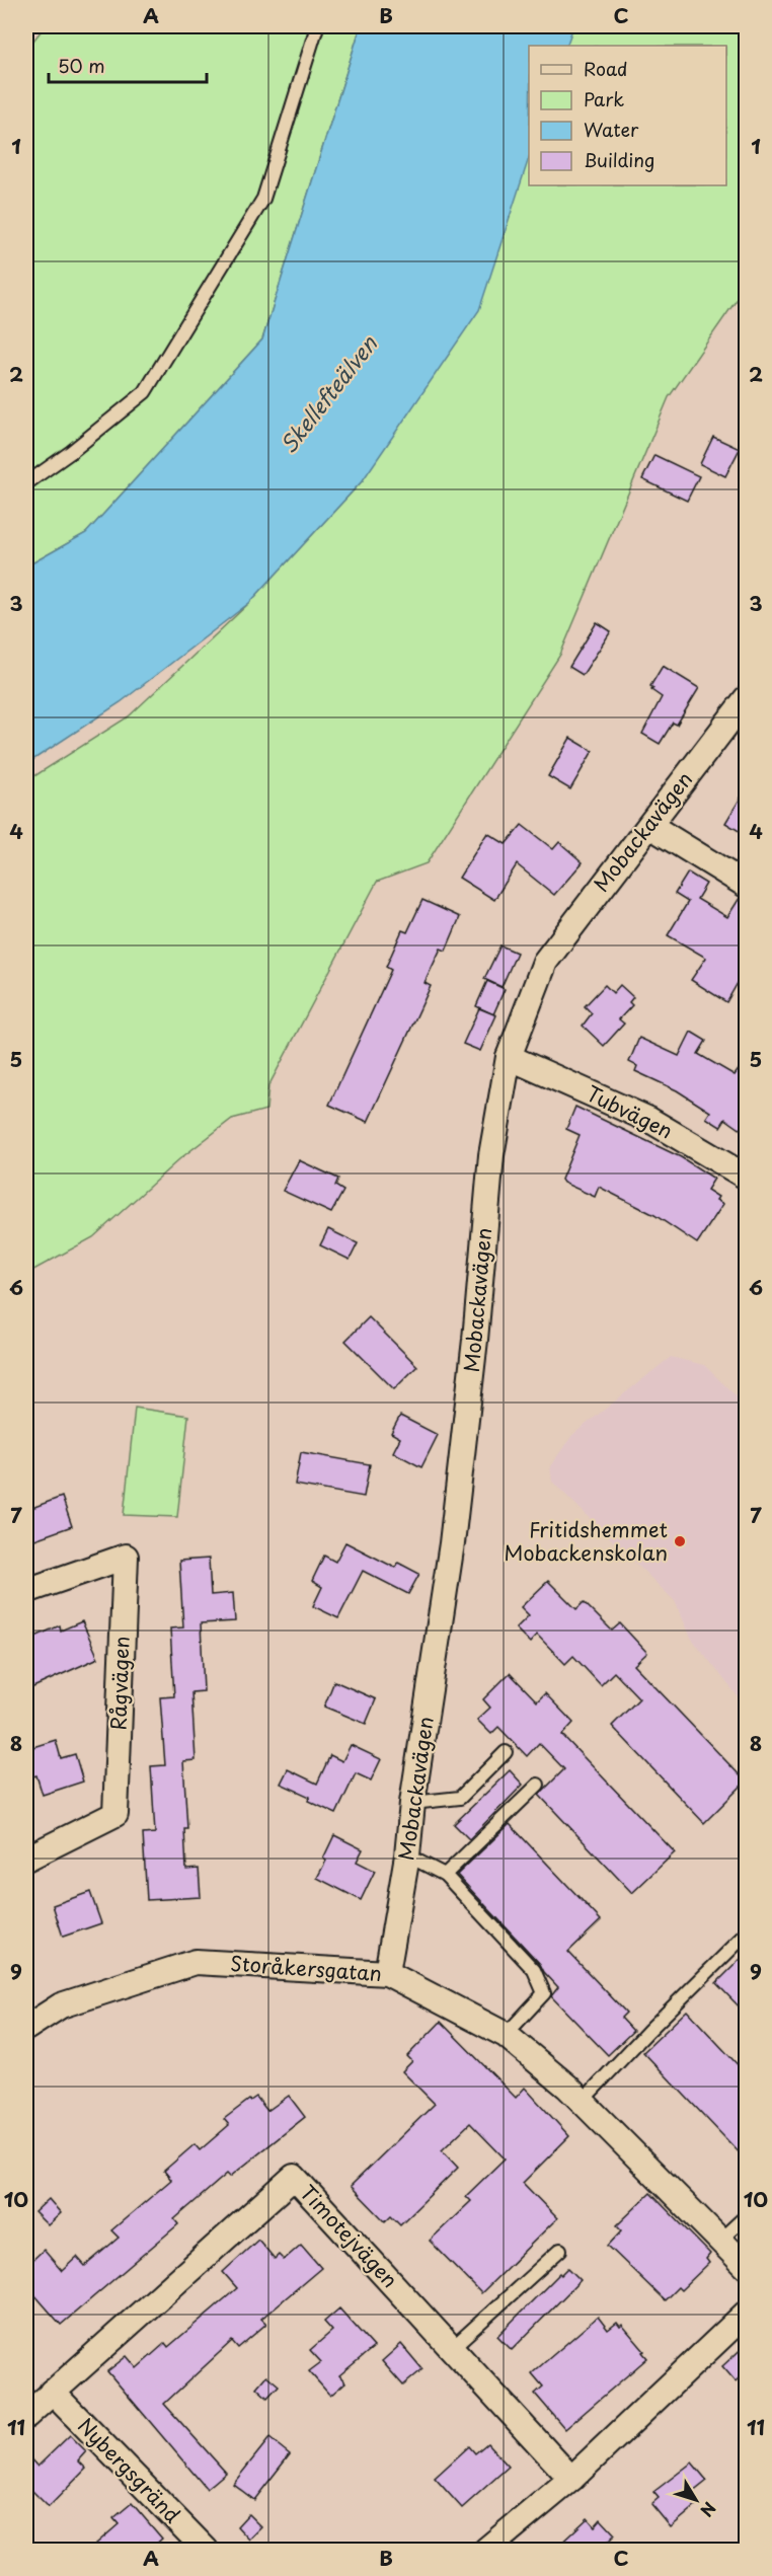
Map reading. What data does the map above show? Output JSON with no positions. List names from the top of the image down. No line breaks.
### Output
{"streets":{"street":["Mobackavägen","Tubvägen","Rågvägen","Storåkersgatan","Timotejvägen","Nybergsgränd"]},"crossings":[["Mobackavägen","Tubvägen"],["Mobackavägen","Storåkersgatan"],["Timotejvägen","Nybergsgränd"]],"water":["Skellefteälven"],"places":["Fritidshemmet Mobackenskolan"],"legend":["Road","Park","Water","Building"],"scale_bar":"50 m","north":"bottom right","grid":{"columns":["A","B","C"],"rows":["1","2","3","4","5","6","7","8","9","10","11"]}}
